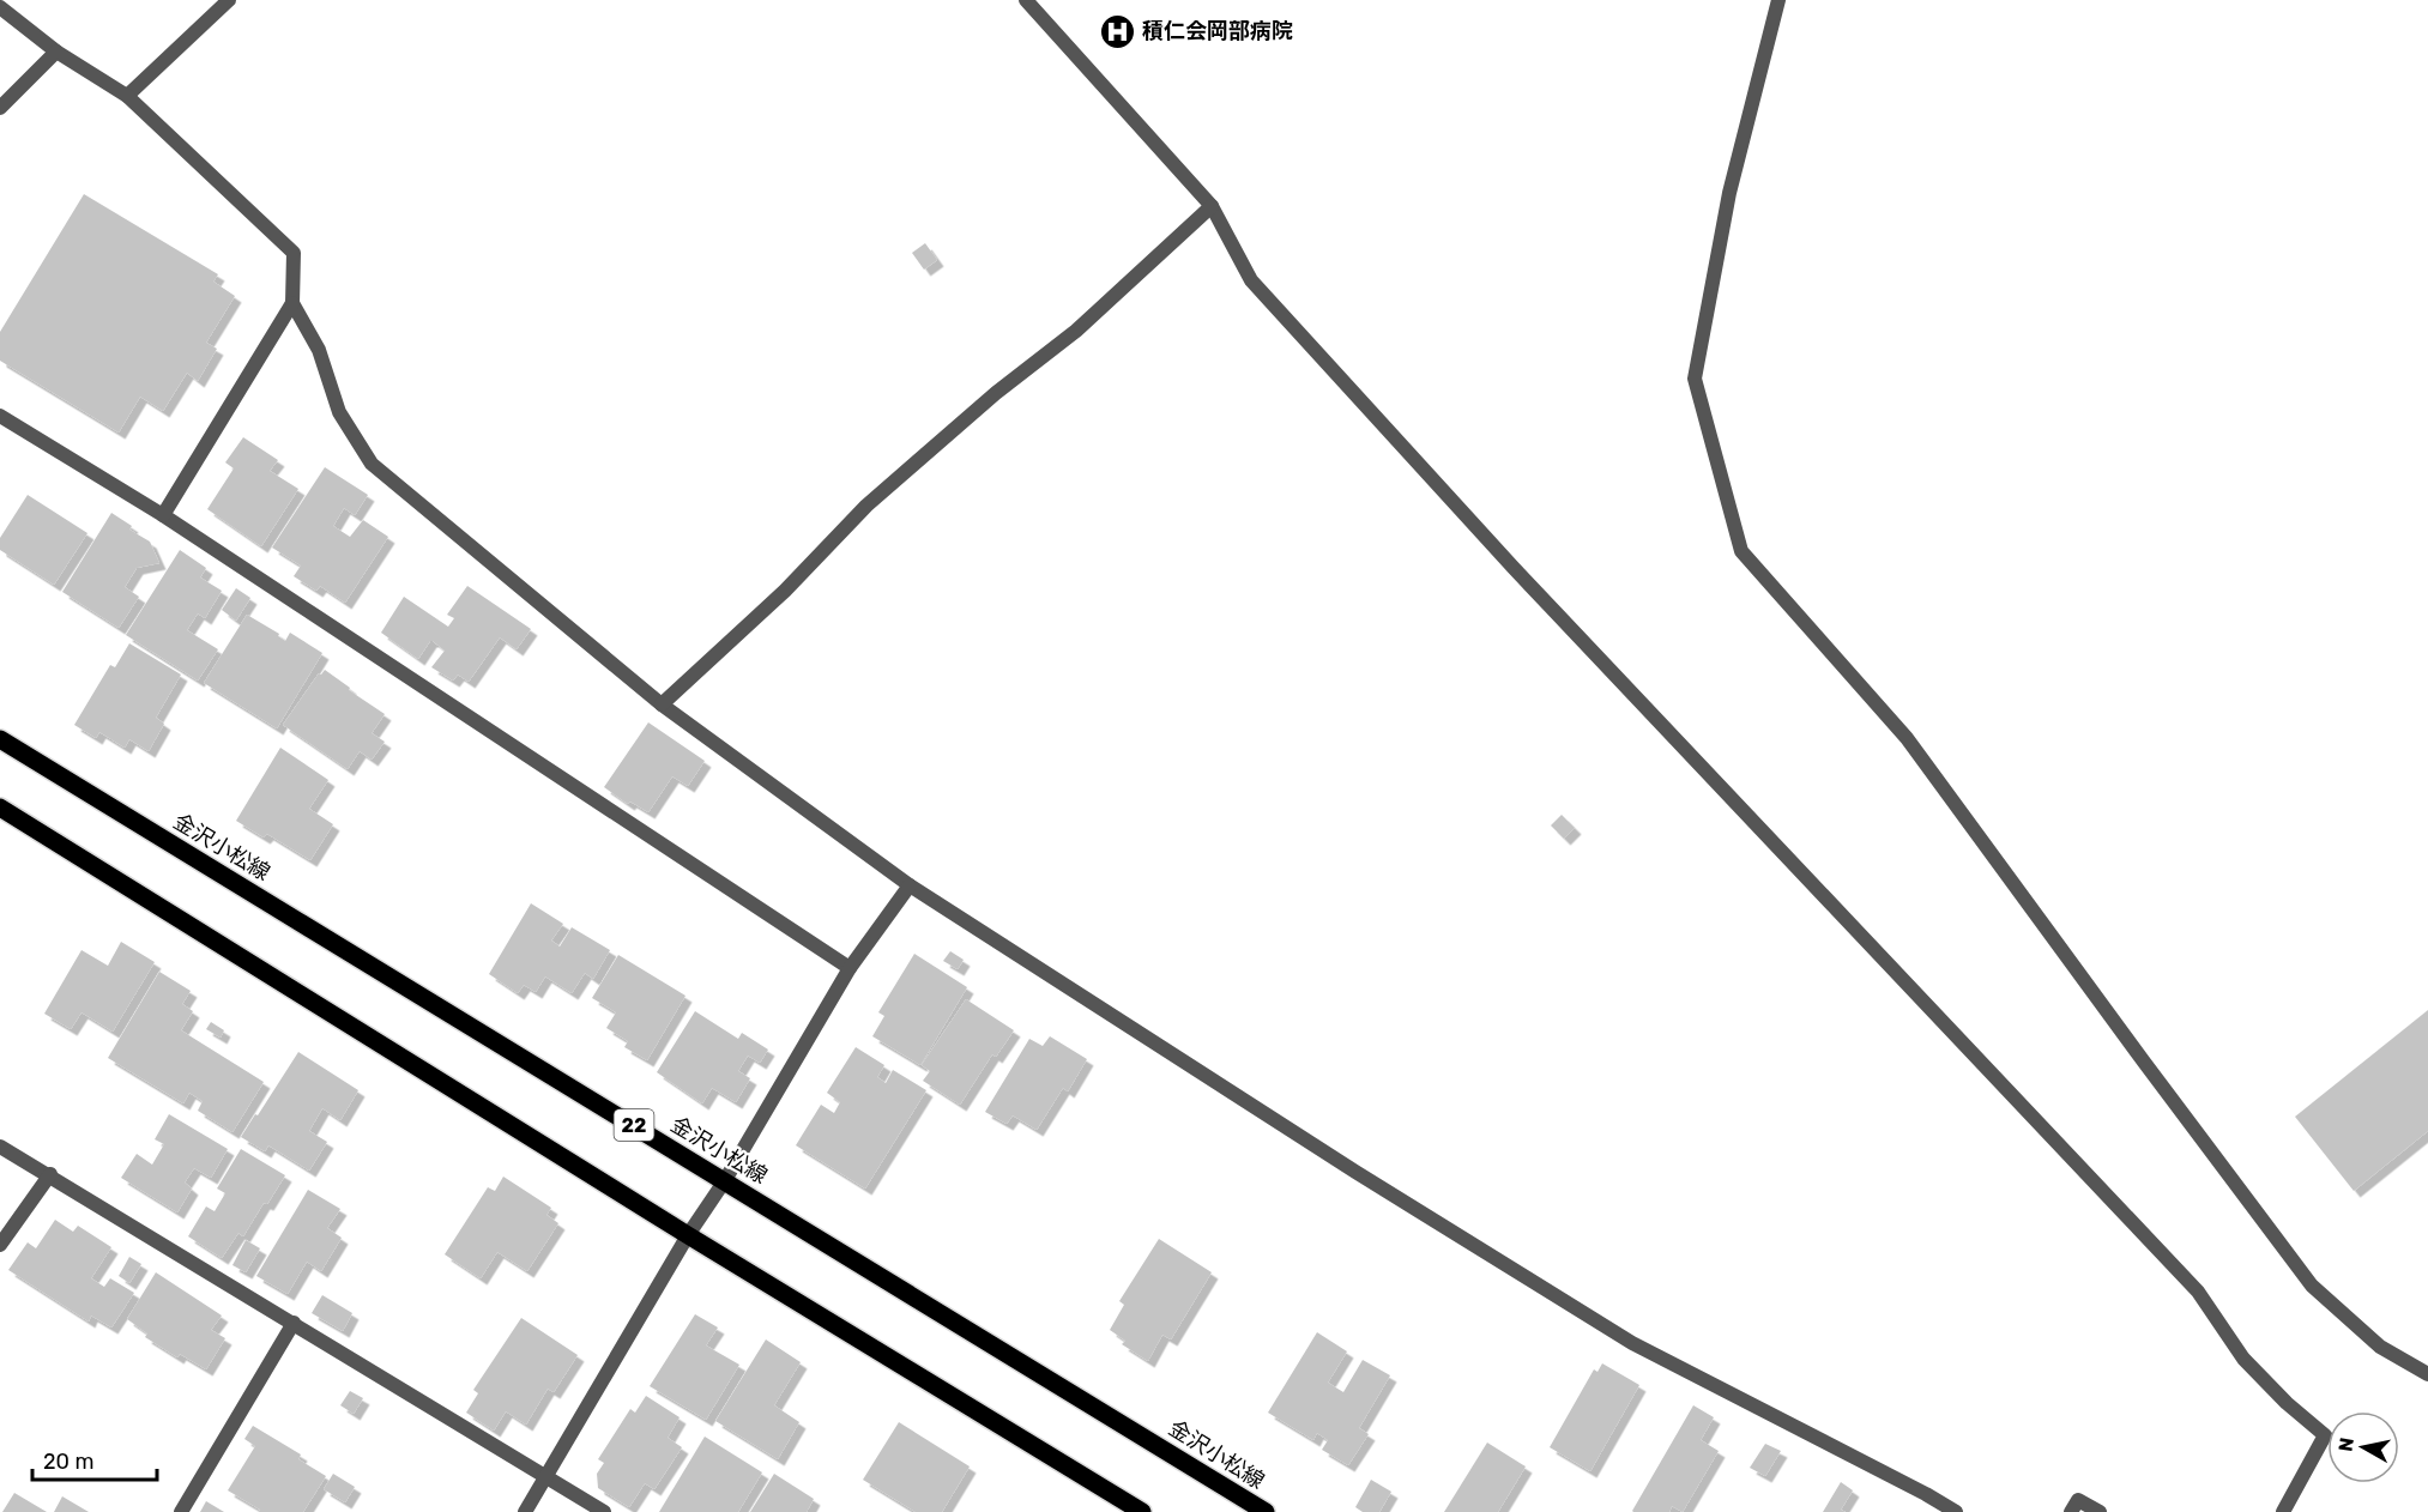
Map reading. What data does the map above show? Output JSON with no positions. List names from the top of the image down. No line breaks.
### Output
{"streets":{"main road":["金沢小松線","22"]},"places":{"hospital":["積仁会岡部病院"]},"scale_bar":"20 m","north":"left"}
